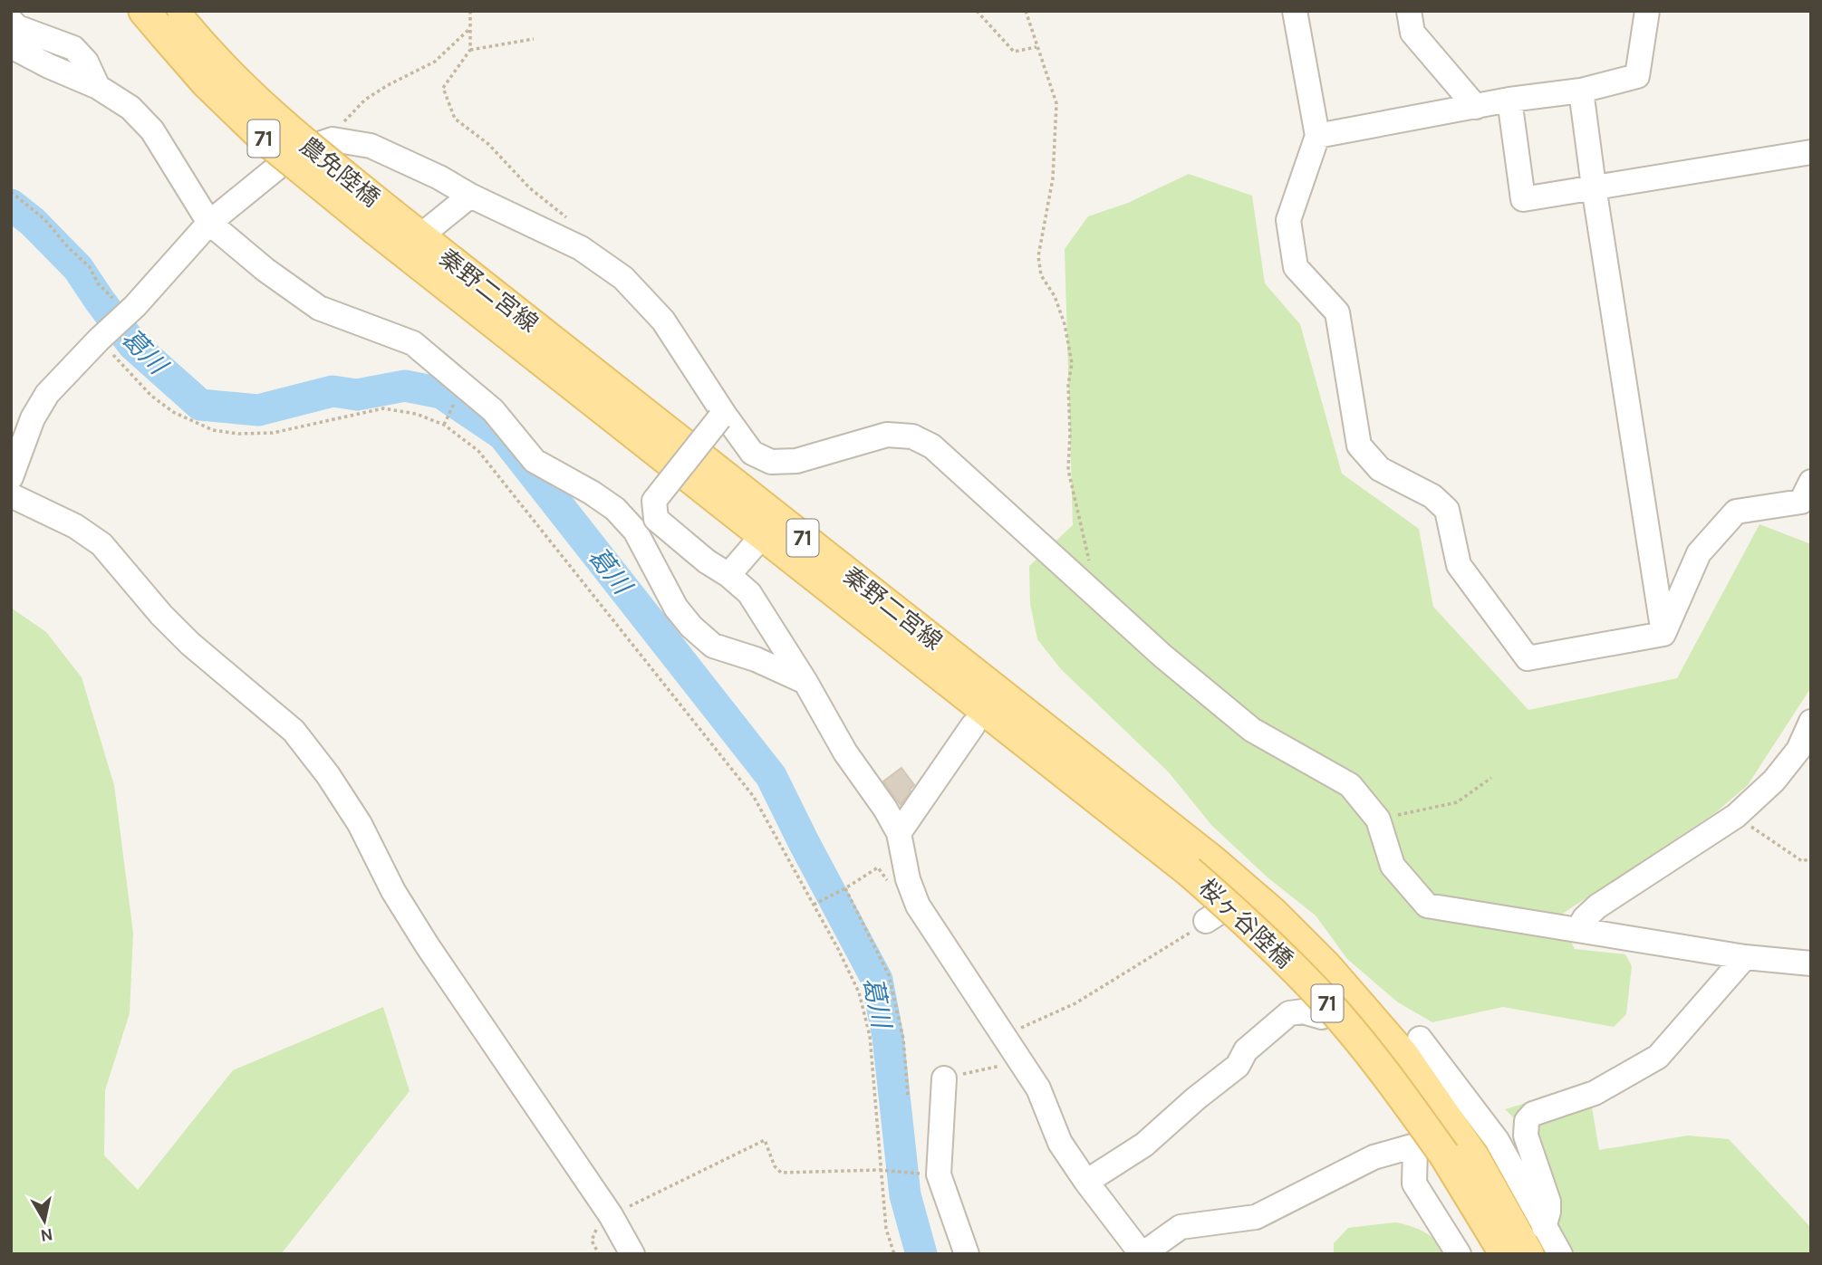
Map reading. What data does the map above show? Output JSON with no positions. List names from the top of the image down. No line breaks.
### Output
{"streets":{"main road":["71","農免陸橋","秦野二宮線","桜ヶ谷陸橋"]},"crossings":[["71","農免陸橋"],["71","桜ヶ谷陸橋"],["農免陸橋","秦野二宮線"],["秦野二宮線","桜ヶ谷陸橋"]],"water":["葛川"],"north":"bottom"}
